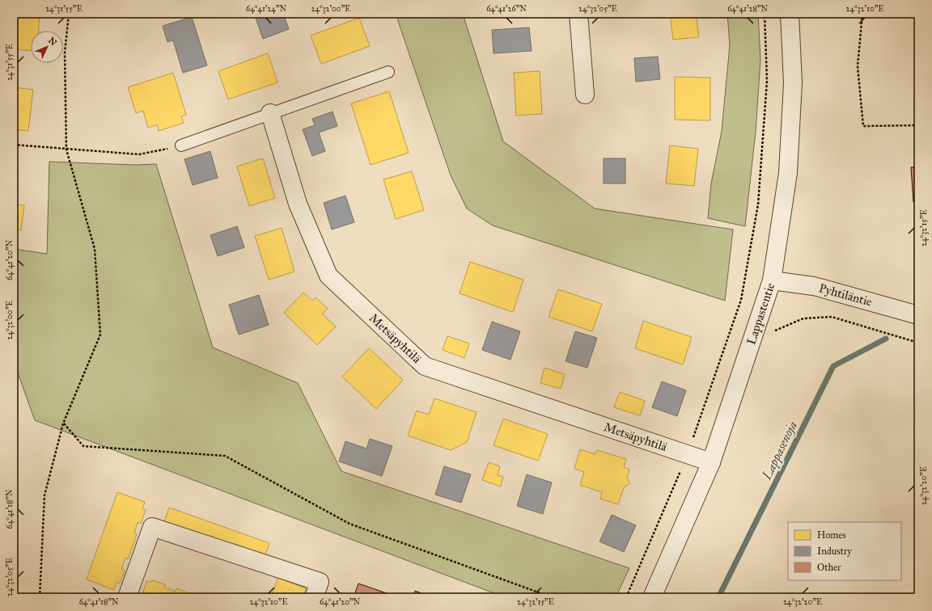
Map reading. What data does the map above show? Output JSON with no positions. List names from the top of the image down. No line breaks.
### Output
{"streets":{"street":["Pyhtiläntie","Lappastentie","Metsäpyhtilä"]},"crossings":[["Pyhtiläntie","Lappastentie"],["Lappastentie","Metsäpyhtilä"]],"water":["Lappasenoja"],"legend":["Homes","Industry","Other"],"north":"top right","coordinates":["24°31'55\"E","64°41'24\"N","24°32'00\"E","64°41'26\"N","24°32'05\"E","64°41'28\"N","24°32'10\"E","24°32'15\"E","64°41'20\"N","24°32'20\"E","64°41'18\"N"]}
